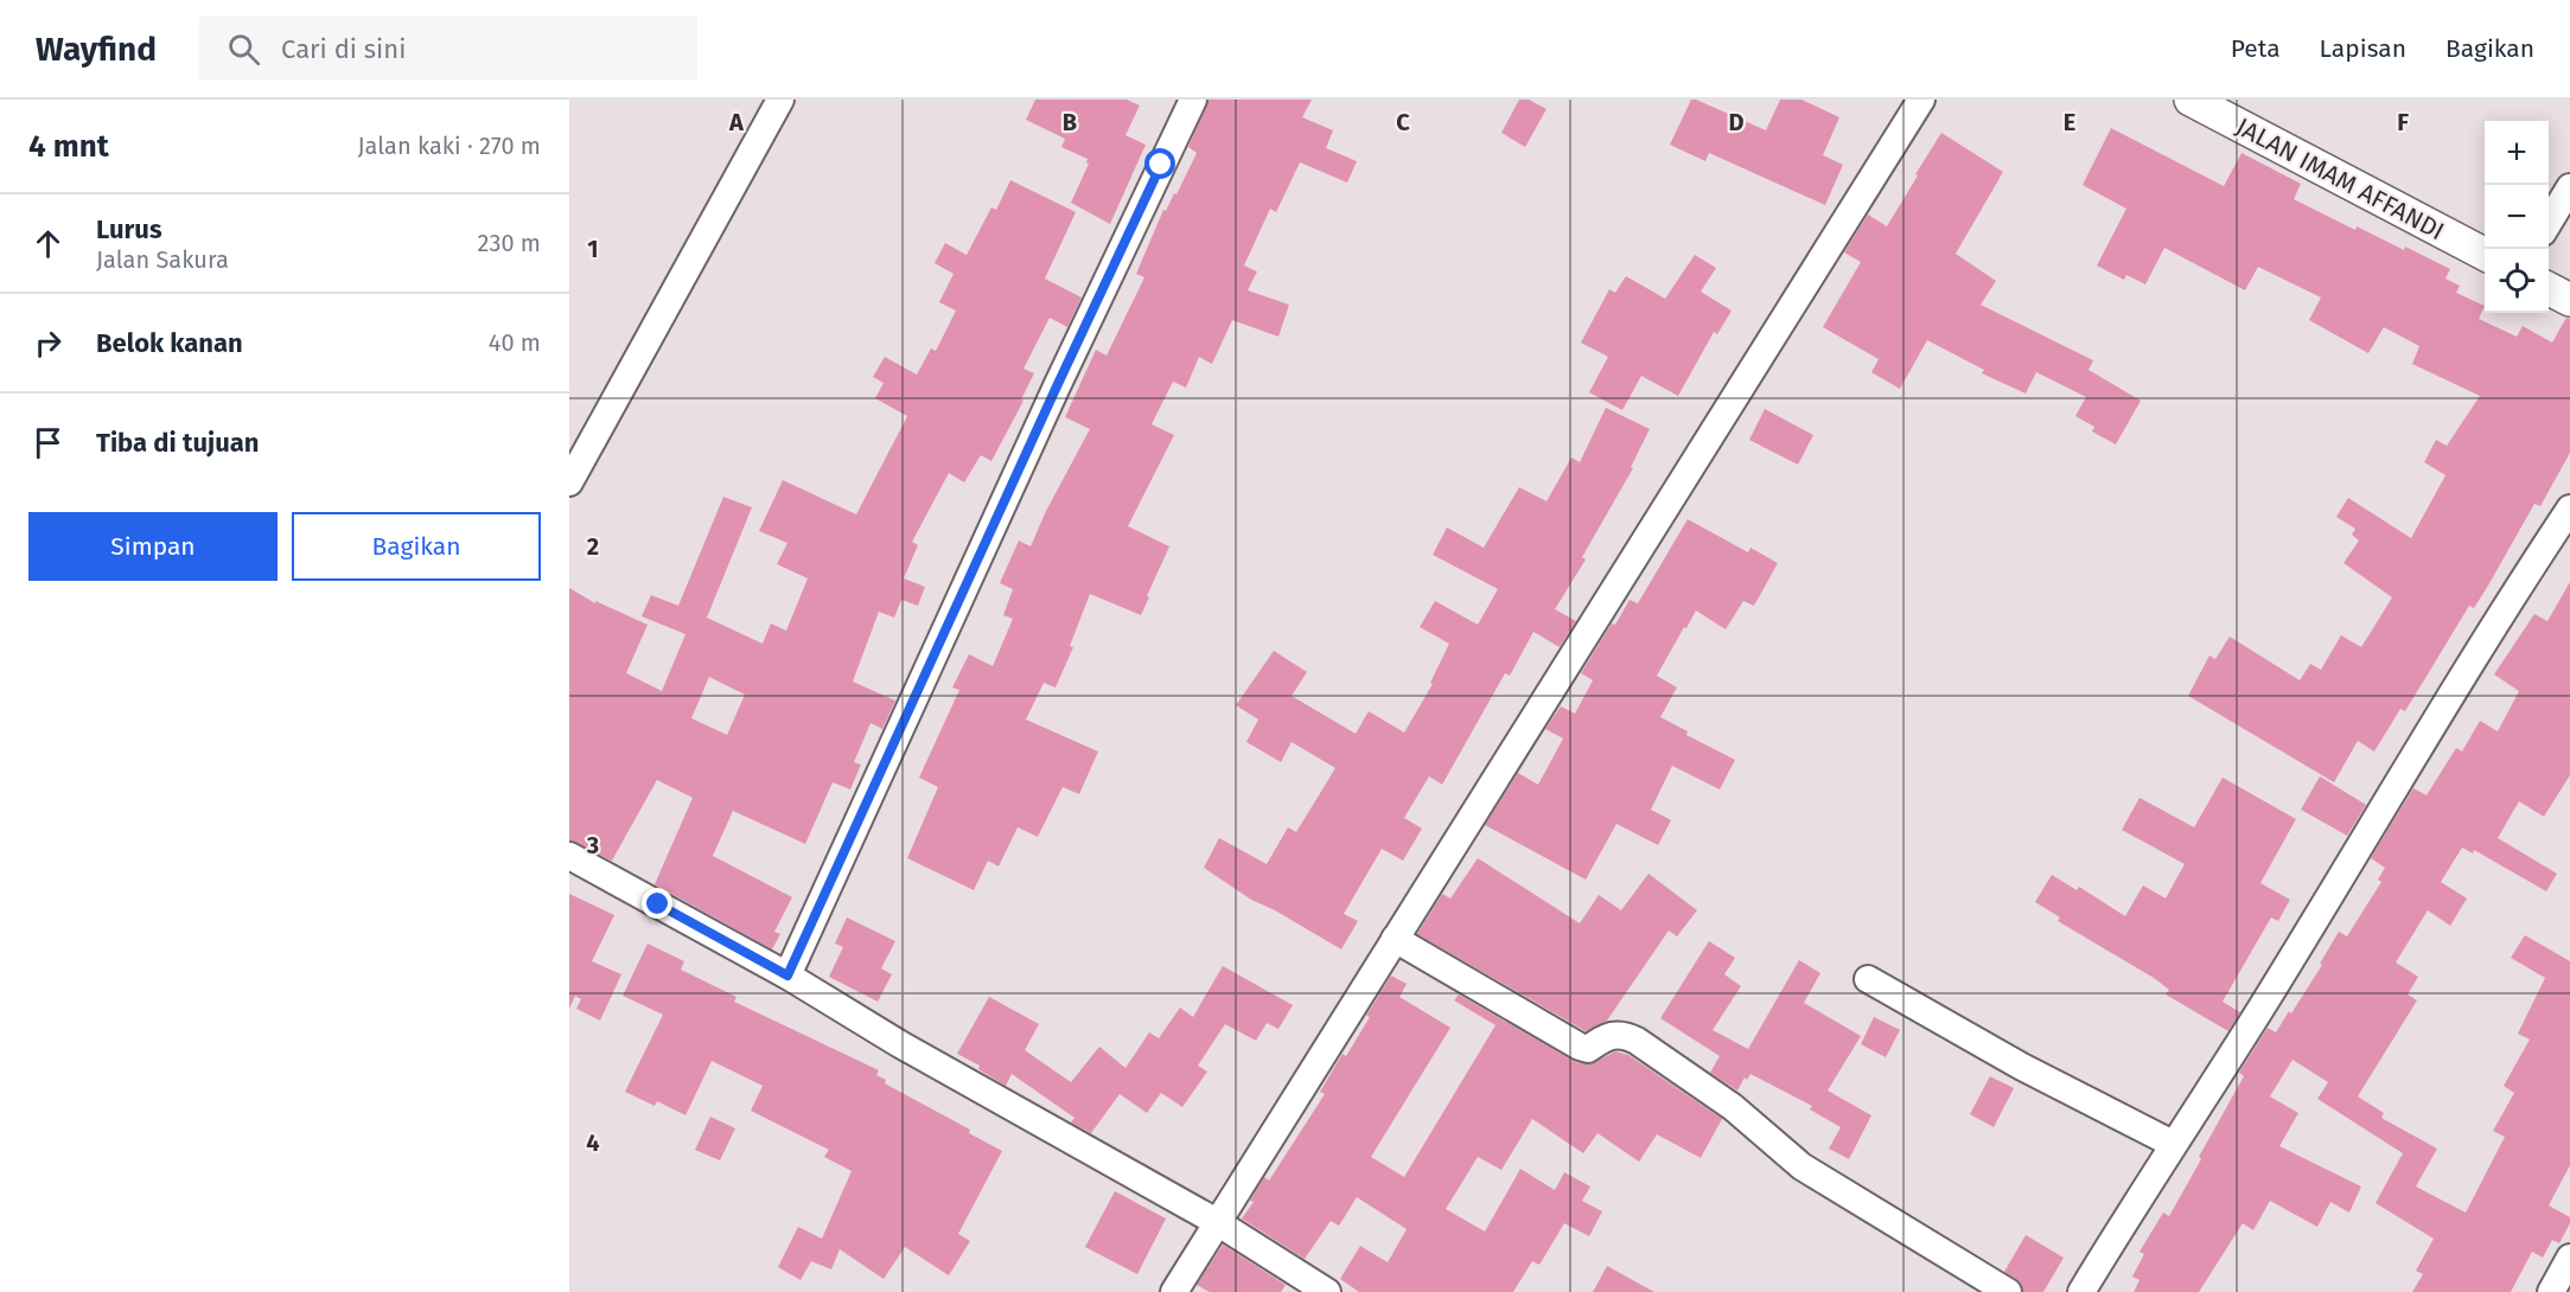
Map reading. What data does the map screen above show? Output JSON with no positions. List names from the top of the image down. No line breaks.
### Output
{"streets":{"street":["JALAN IMAM AFFANDI"]},"page":{"header":"Wayfind","search":"Cari di sini","nav":["Peta","Lapisan","Bagikan"],"heading":["4 mnt","Jalan kaki · 270 m"],"map_buttons":["+","−"],"list":[["Lurus","Jalan Sakura","230 m"],["Belok kanan","40 m"],"Tiba di tujuan"],"buttons":["Simpan","Bagikan"]},"grid":{"columns":["A","B","C","D","E","F"],"rows":["1","2","3","4"]}}
